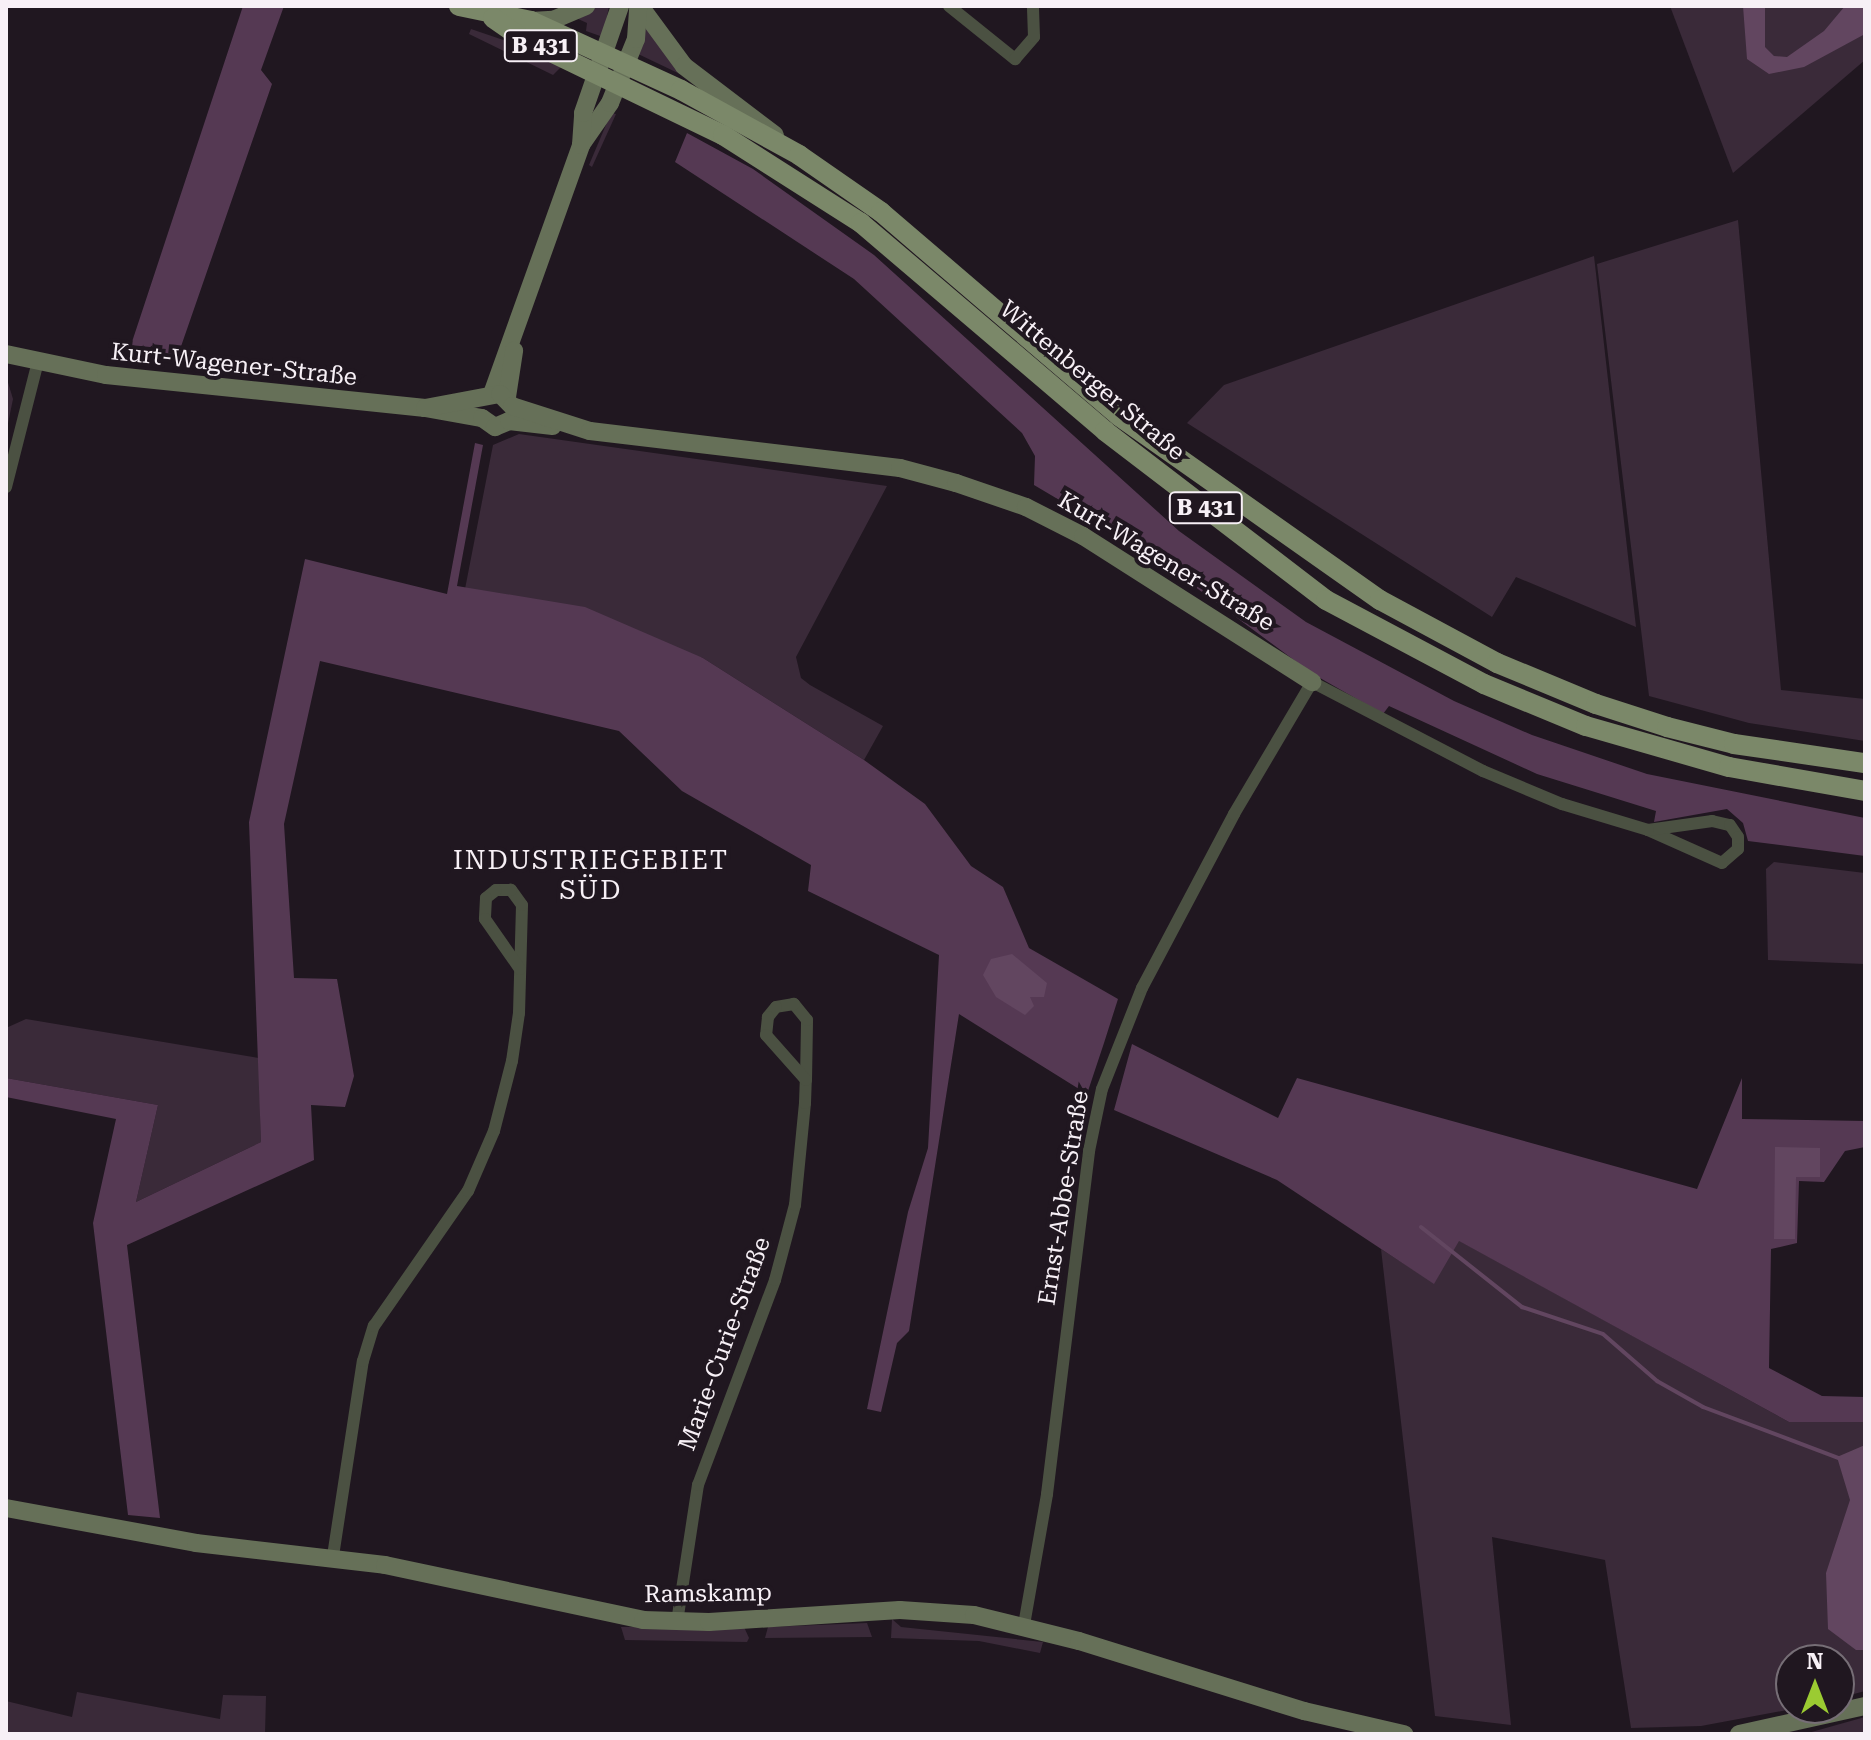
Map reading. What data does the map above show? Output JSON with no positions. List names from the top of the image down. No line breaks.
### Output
{"streets":{"main road":["B 431","Wittenberger Straße"],"street":["Kurt-Wagener-Straße","Ernst-Abbe-Straße","Marie-Curie-Straße","Ramskamp"]},"crossings":[["B 431","Wittenberger Straße"],["Kurt-Wagener-Straße","Ernst-Abbe-Straße"],["Ernst-Abbe-Straße","Ramskamp"],["Marie-Curie-Straße","Ramskamp"]],"districts":["INDUSTRIEGEBIET SÜD"],"north":"top"}
